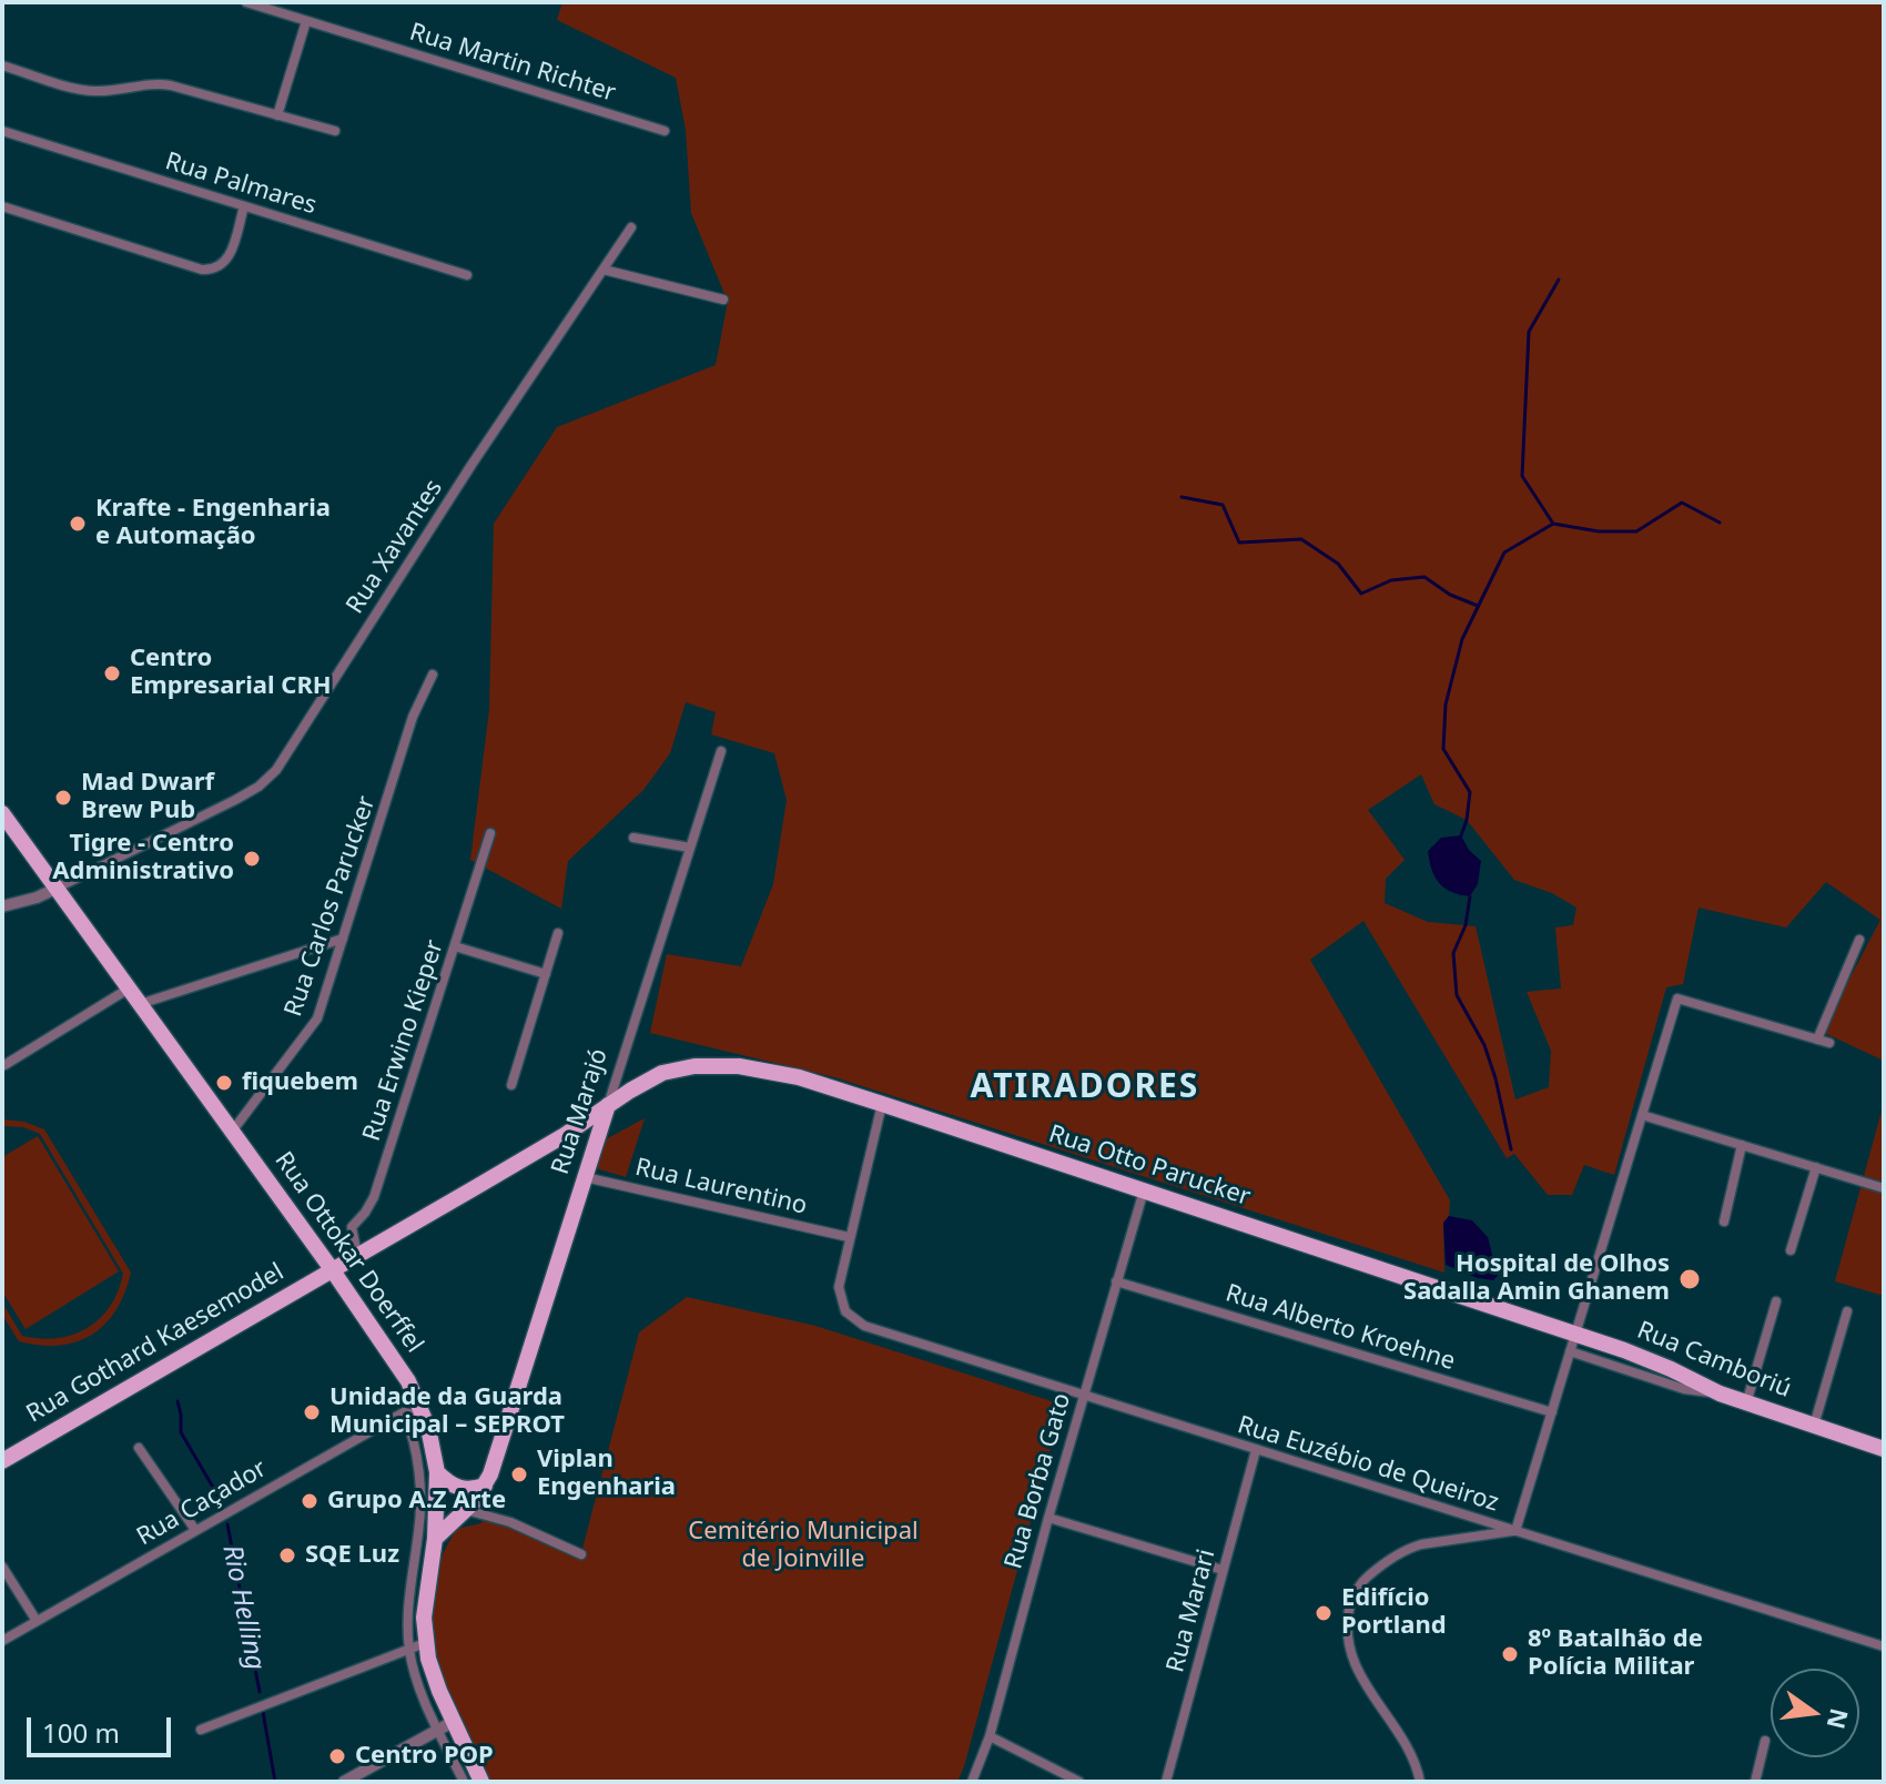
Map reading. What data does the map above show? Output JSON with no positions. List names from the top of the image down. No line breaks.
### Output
{"streets":{"main road":["Rua Marajó","Rua Otto Parucker","Rua Ottokar Doerffel","Rua Gothard Kaesemodel","Rua Camboriú"],"street":["Rua Martin Richter","Rua Palmares","Rua Xavantes","Rua Carlos Parucker","Rua Erwino Kieper","Rua Laurentino","Rua Alberto Kroehne","Rua Euzébio de Queiroz","Rua Borba Gato","Rua Caçador","Rua Marari"]},"crossings":[["Rua Xavantes","Rua Ottokar Doerffel"],["Rua Carlos Parucker","Rua Ottokar Doerffel"],["Rua Erwino Kieper","Rua Otto Parucker"],["Rua Marajó","Rua Otto Parucker"],["Rua Marajó","Rua Laurentino"],["Rua Marajó","Rua Ottokar Doerffel"],["Rua Otto Parucker","Rua Ottokar Doerffel"],["Rua Otto Parucker","Rua Gothard Kaesemodel"],["Rua Otto Parucker","Rua Camboriú"],["Rua Otto Parucker","Rua Borba Gato"],["Rua Laurentino","Rua Euzébio de Queiroz"],["Rua Ottokar Doerffel","Rua Gothard Kaesemodel"],["Rua Alberto Kroehne","Rua Borba Gato"],["Rua Euzébio de Queiroz","Rua Borba Gato"],["Rua Euzébio de Queiroz","Rua Marari"]],"districts":["ATIRADORES"],"water":["Rio Helling"],"parks":["Cemitério Municipal de Joinville"],"places":["Krafte - Engenharia e Automação","Centro Empresarial CRH","Mad Dwarf Brew Pub","Tigre - Centro Administrativo","fiquebem","Hospital de Olhos Sadalla Amin Ghanem","Unidade da Guarda Municipal – SEPROT","Viplan Engenharia","Grupo A.Z Arte","SQE Luz","Edifício Portland","8º Batalhão de Polícia Militar","Centro POP"],"scale_bar":"100 m","north":"right"}
